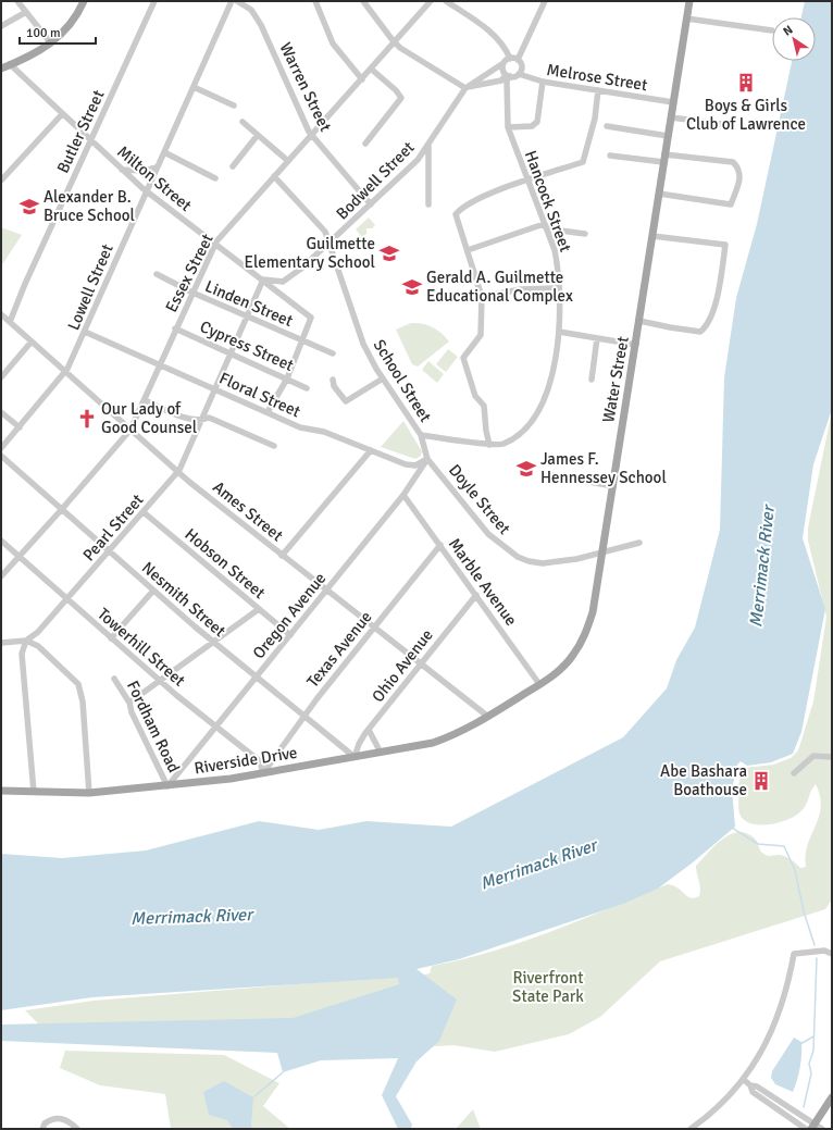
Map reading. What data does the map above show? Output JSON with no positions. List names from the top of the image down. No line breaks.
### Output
{"streets":{"main road":["Water Street","Riverside Drive"],"street":["Melrose Street","Warren Street","Butler Street","Milton Street","Bodwell Street","Hancock Street","Essex Street","Lowell Street","Linden Street","Cypress Street","School Street","Floral Street","Doyle Street","Ames Street","Pearl Street","Hobson Street","Marble Avenue","Nesmith Street","Oregon Avenue","Towerhill Street","Texas Avenue","Ohio Avenue","Fordham Road"]},"crossings":[["Melrose Street","Bodwell Street"],["Melrose Street","Hancock Street"],["Melrose Street","Water Street"],["Warren Street","Bodwell Street"],["Warren Street","Essex Street"],["Butler Street","Milton Street"],["Butler Street","Ames Street"],["Milton Street","Bodwell Street"],["Milton Street","Essex Street"],["Milton Street","Lowell Street"],["Milton Street","Linden Street"],["Milton Street","Pearl Street"],["Bodwell Street","Hancock Street"],["Bodwell Street","School Street"],["Bodwell Street","Pearl Street"],["Hancock Street","School Street"],["Essex Street","Linden Street"],["Essex Street","Cypress Street"],["Essex Street","School Street"],["Essex Street","Floral Street"],["Essex Street","Ames Street"],["Essex Street","Nesmith Street"],["Essex Street","Towerhill Street"],["Lowell Street","Floral Street"],["Lowell Street","Ames Street"],["Linden Street","Pearl Street"],["Cypress Street","Pearl Street"],["Water Street","Doyle Street"],["Water Street","Ames Street"],["Water Street","Marble Avenue"],["Water Street","Riverside Drive"],["School Street","Floral Street"],["School Street","Doyle Street"],["School Street","Oregon Avenue"],["Floral Street","Doyle Street"],["Floral Street","Pearl Street"],["Floral Street","Oregon Avenue"],["Doyle Street","Oregon Avenue"],["Ames Street","Pearl Street"],["Ames Street","Oregon Avenue"],["Ames Street","Texas Avenue"],["Ames Street","Ohio Avenue"],["Ames Street","Riverside Drive"],["Pearl Street","Hobson Street"],["Pearl Street","Nesmith Street"],["Pearl Street","Towerhill Street"],["Hobson Street","Oregon Avenue"],["Marble Avenue","Oregon Avenue"],["Marble Avenue","Texas Avenue"],["Marble Avenue","Ohio Avenue"],["Nesmith Street","Oregon Avenue"],["Nesmith Street","Texas Avenue"],["Nesmith Street","Ohio Avenue"],["Nesmith Street","Riverside Drive"],["Oregon Avenue","Towerhill Street"],["Oregon Avenue","Fordham Road"],["Oregon Avenue","Riverside Drive"],["Towerhill Street","Texas Avenue"],["Towerhill Street","Riverside Drive"],["Texas Avenue","Riverside Drive"],["Ohio Avenue","Riverside Drive"],["Fordham Road","Riverside Drive"]],"water":["Merrimack River"],"parks":["Riverfront State Park"],"places":{"building":["Boys & Girls Club of Lawrence","Abe Bashara Boathouse"],"school or university":["Alexander B. Bruce School","Guilmette Elementary School","Gerald A. Guilmette Educational Complex","James F. Hennessey School"],"church":["Our Lady of Good Counsel"]},"scale_bar":"100 m","north":"top left"}
